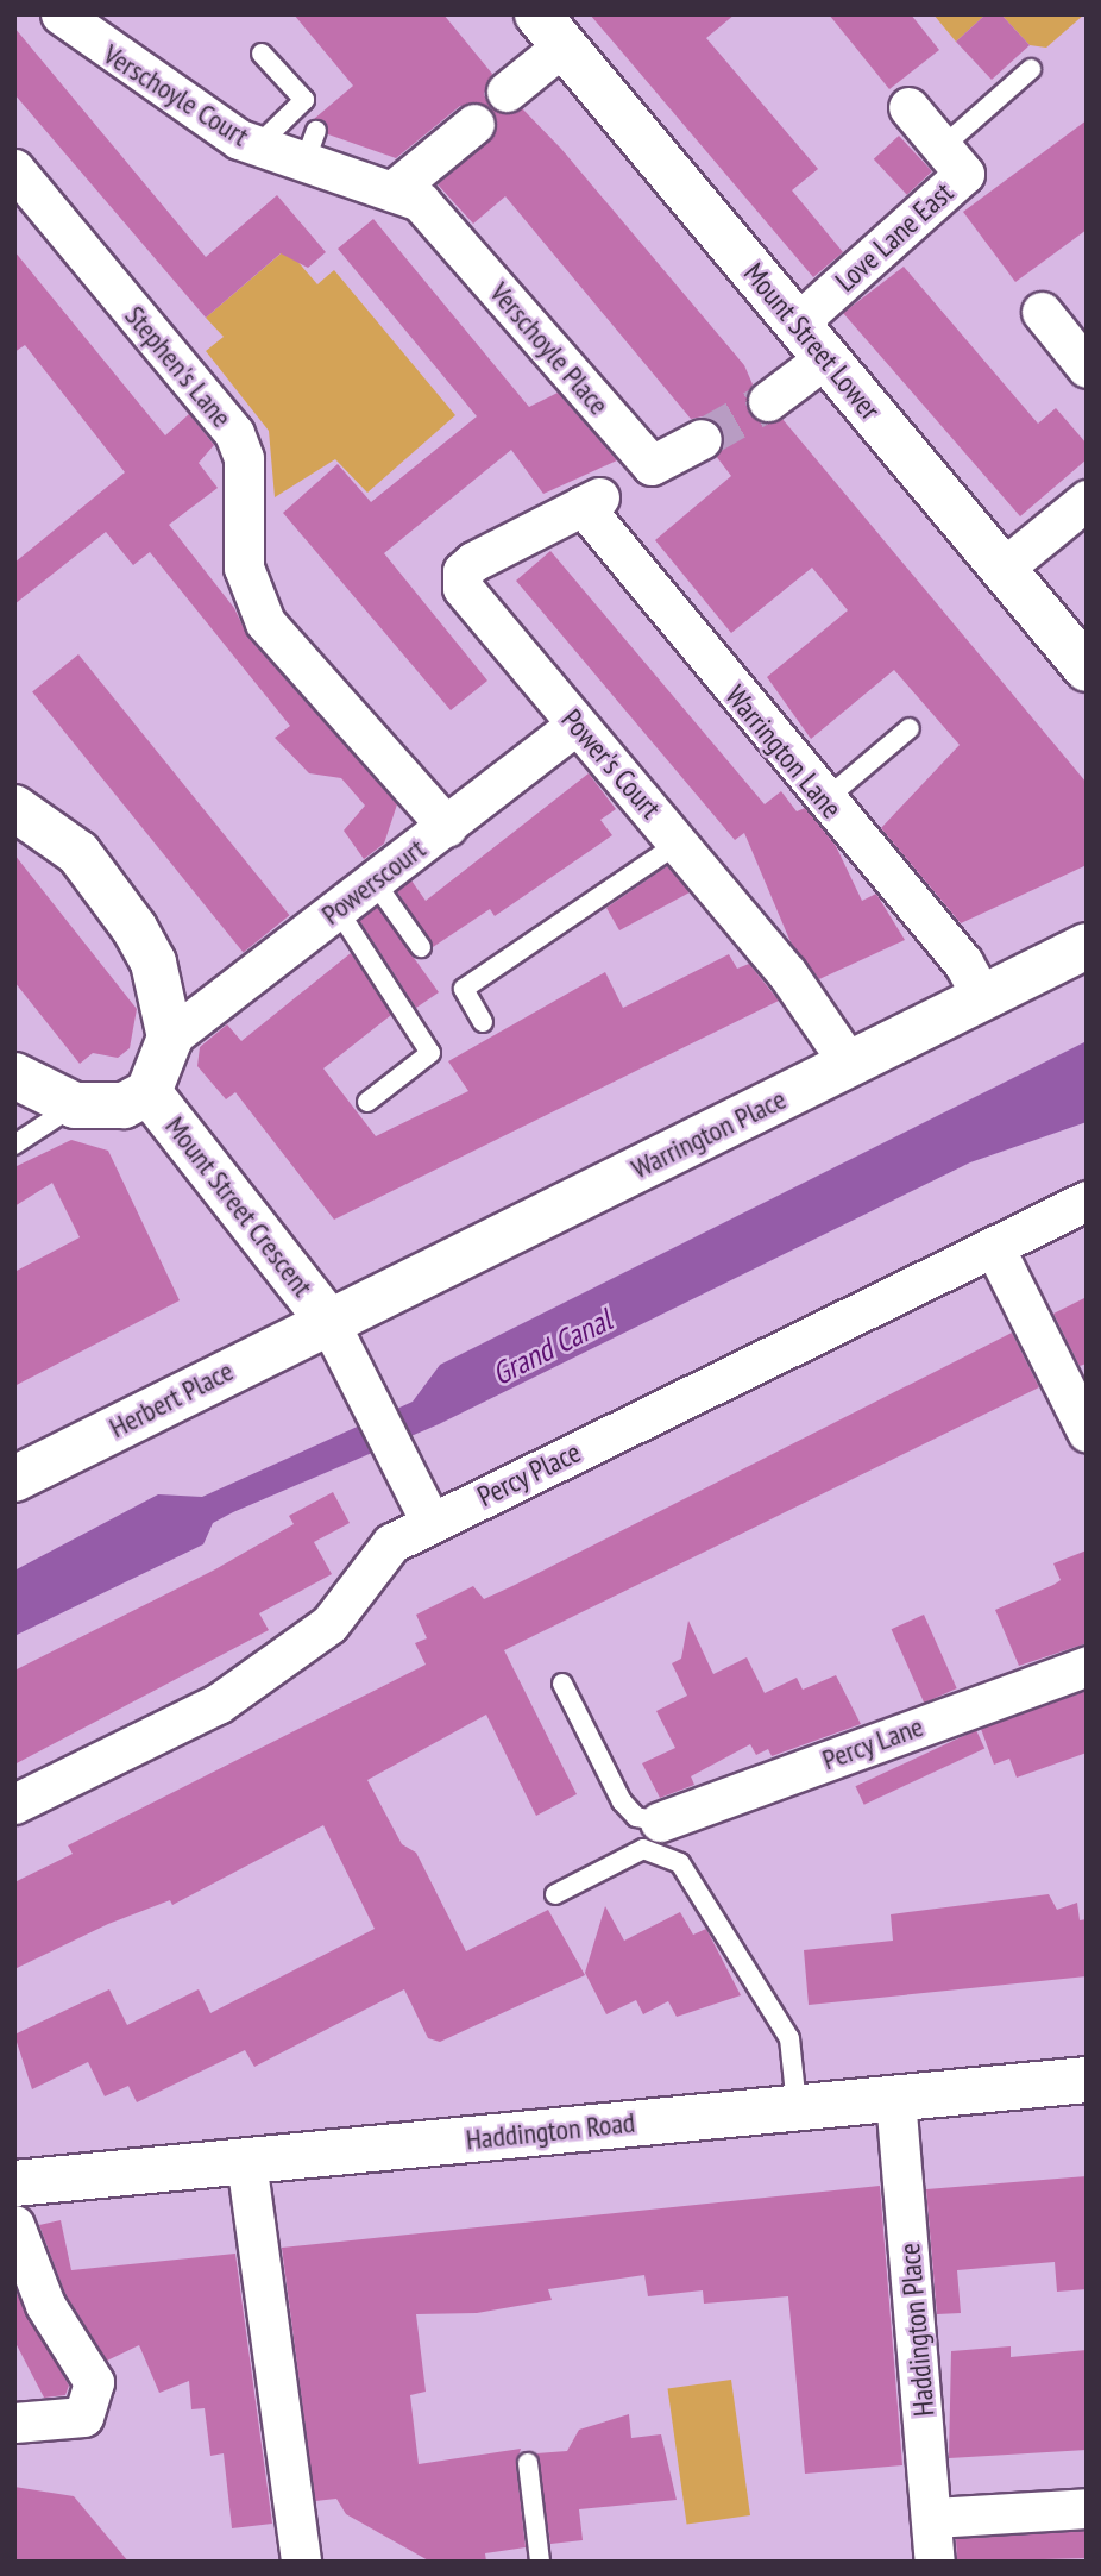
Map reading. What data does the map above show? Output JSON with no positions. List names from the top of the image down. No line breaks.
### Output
{"streets":{"street":["Verschoyle Court","Love Lane East","Mount Street Lower","Verschoyle Place","Stephen's Lane","Warrington Lane","Power's Court","Powerscourt","Warrington Place","Mount Street Crescent","Herbert Place","Percy Place","Percy Lane","Haddington Road","Haddington Place"]},"crossings":[["Verschoyle Court","Verschoyle Place"],["Love Lane East","Mount Street Lower"],["Stephen's Lane","Powerscourt"],["Warrington Lane","Power's Court"],["Warrington Lane","Warrington Place"],["Power's Court","Powerscourt"],["Power's Court","Warrington Place"],["Powerscourt","Mount Street Crescent"],["Warrington Place","Mount Street Crescent"],["Warrington Place","Herbert Place"],["Mount Street Crescent","Herbert Place"],["Haddington Road","Haddington Place"]],"water":["Grand Canal"]}
